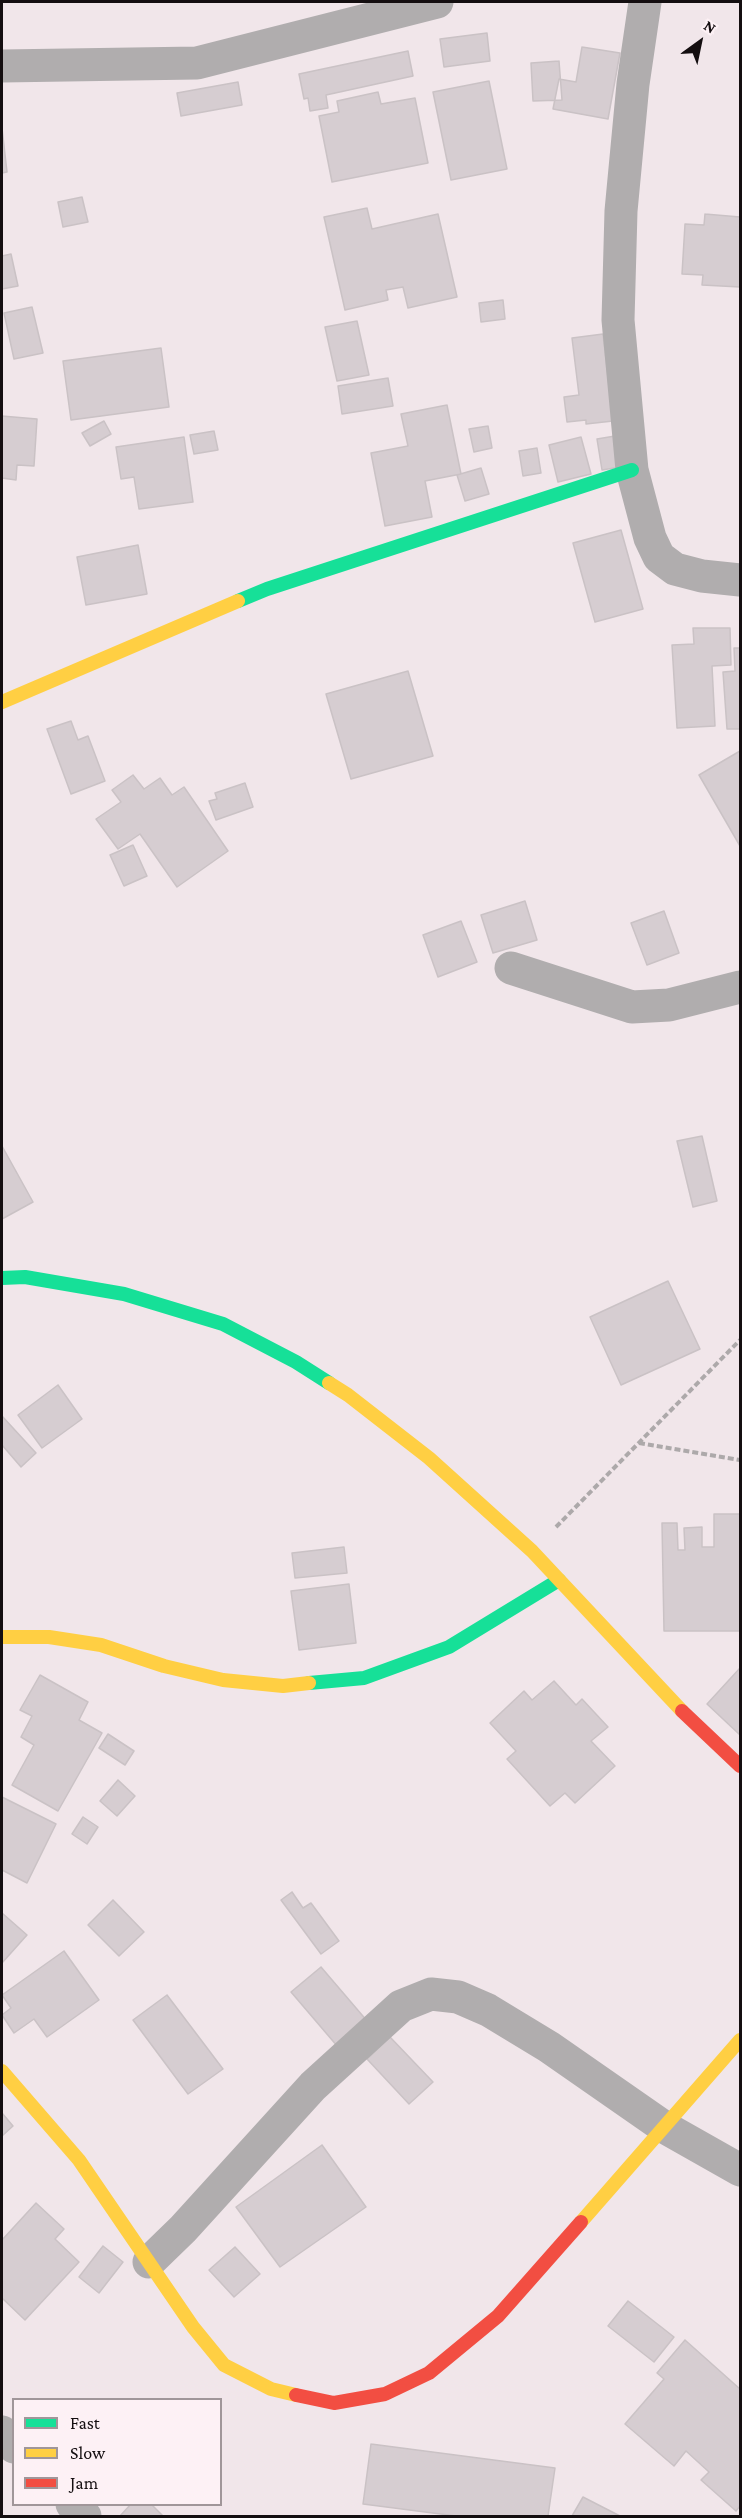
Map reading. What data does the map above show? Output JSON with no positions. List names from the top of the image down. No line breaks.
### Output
{"legend":["Fast","Slow","Jam"],"north":"top right"}
